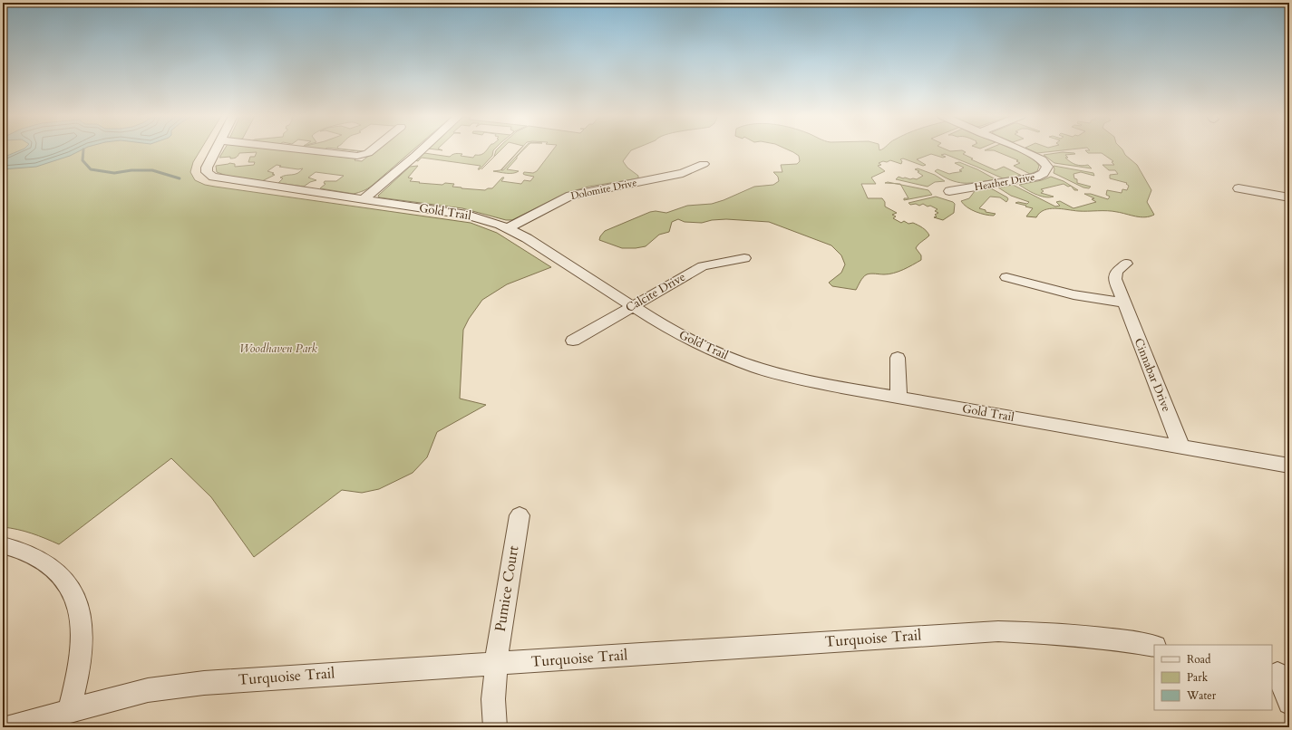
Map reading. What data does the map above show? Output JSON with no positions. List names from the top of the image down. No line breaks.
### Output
{"streets":{"street":["Heather Drive","Dolomite Drive","Gold Trail","Calcite Drive","Cinnabar Drive","Pumice Court","Turquoise Trail"]},"crossings":[["Dolomite Drive","Gold Trail"],["Gold Trail","Calcite Drive"],["Gold Trail","Cinnabar Drive"],["Pumice Court","Turquoise Trail"]],"parks":["Woodhaven Park"],"legend":["Road","Park","Water"]}
